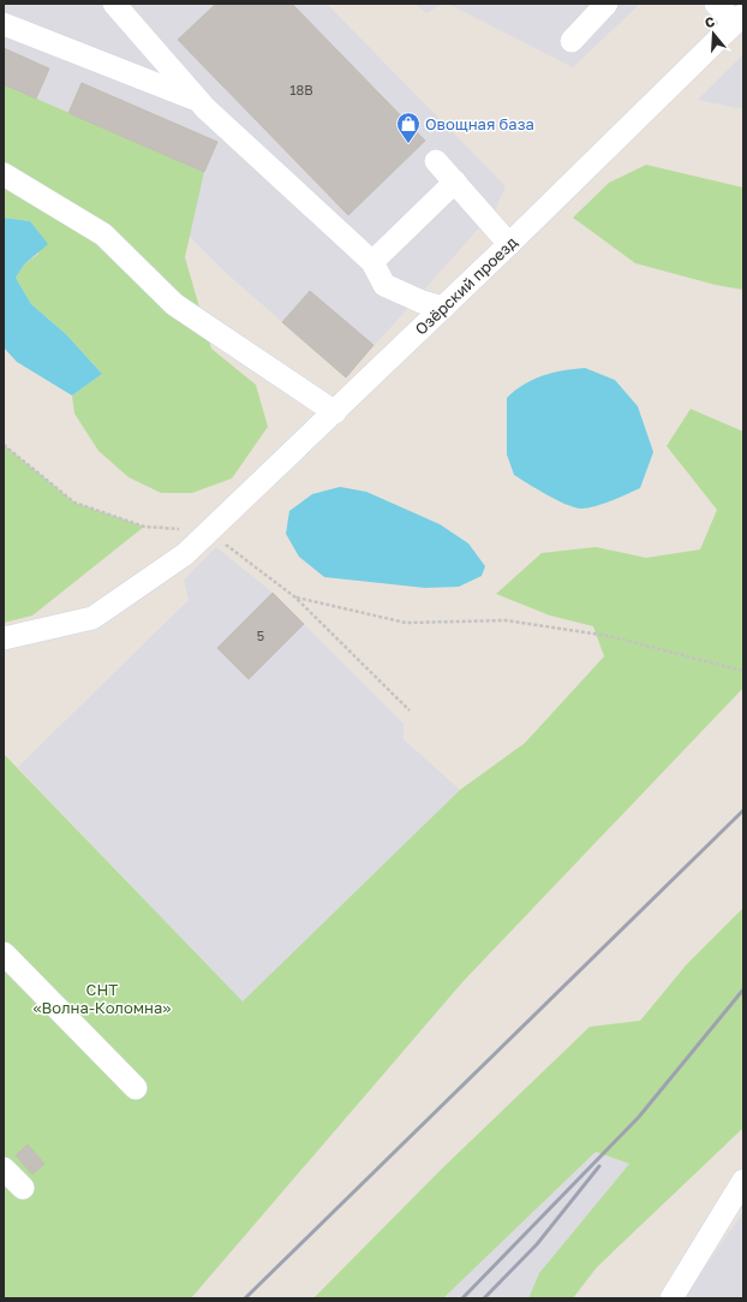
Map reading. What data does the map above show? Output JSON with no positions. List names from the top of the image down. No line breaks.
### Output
{"streets":{"street":["Озёрский проезд"]},"parks":["СНТ «Волна-Коломна»"],"places":{"shop":["Овощная база"]},"house_numbers":["18В","5"],"north":"top"}
